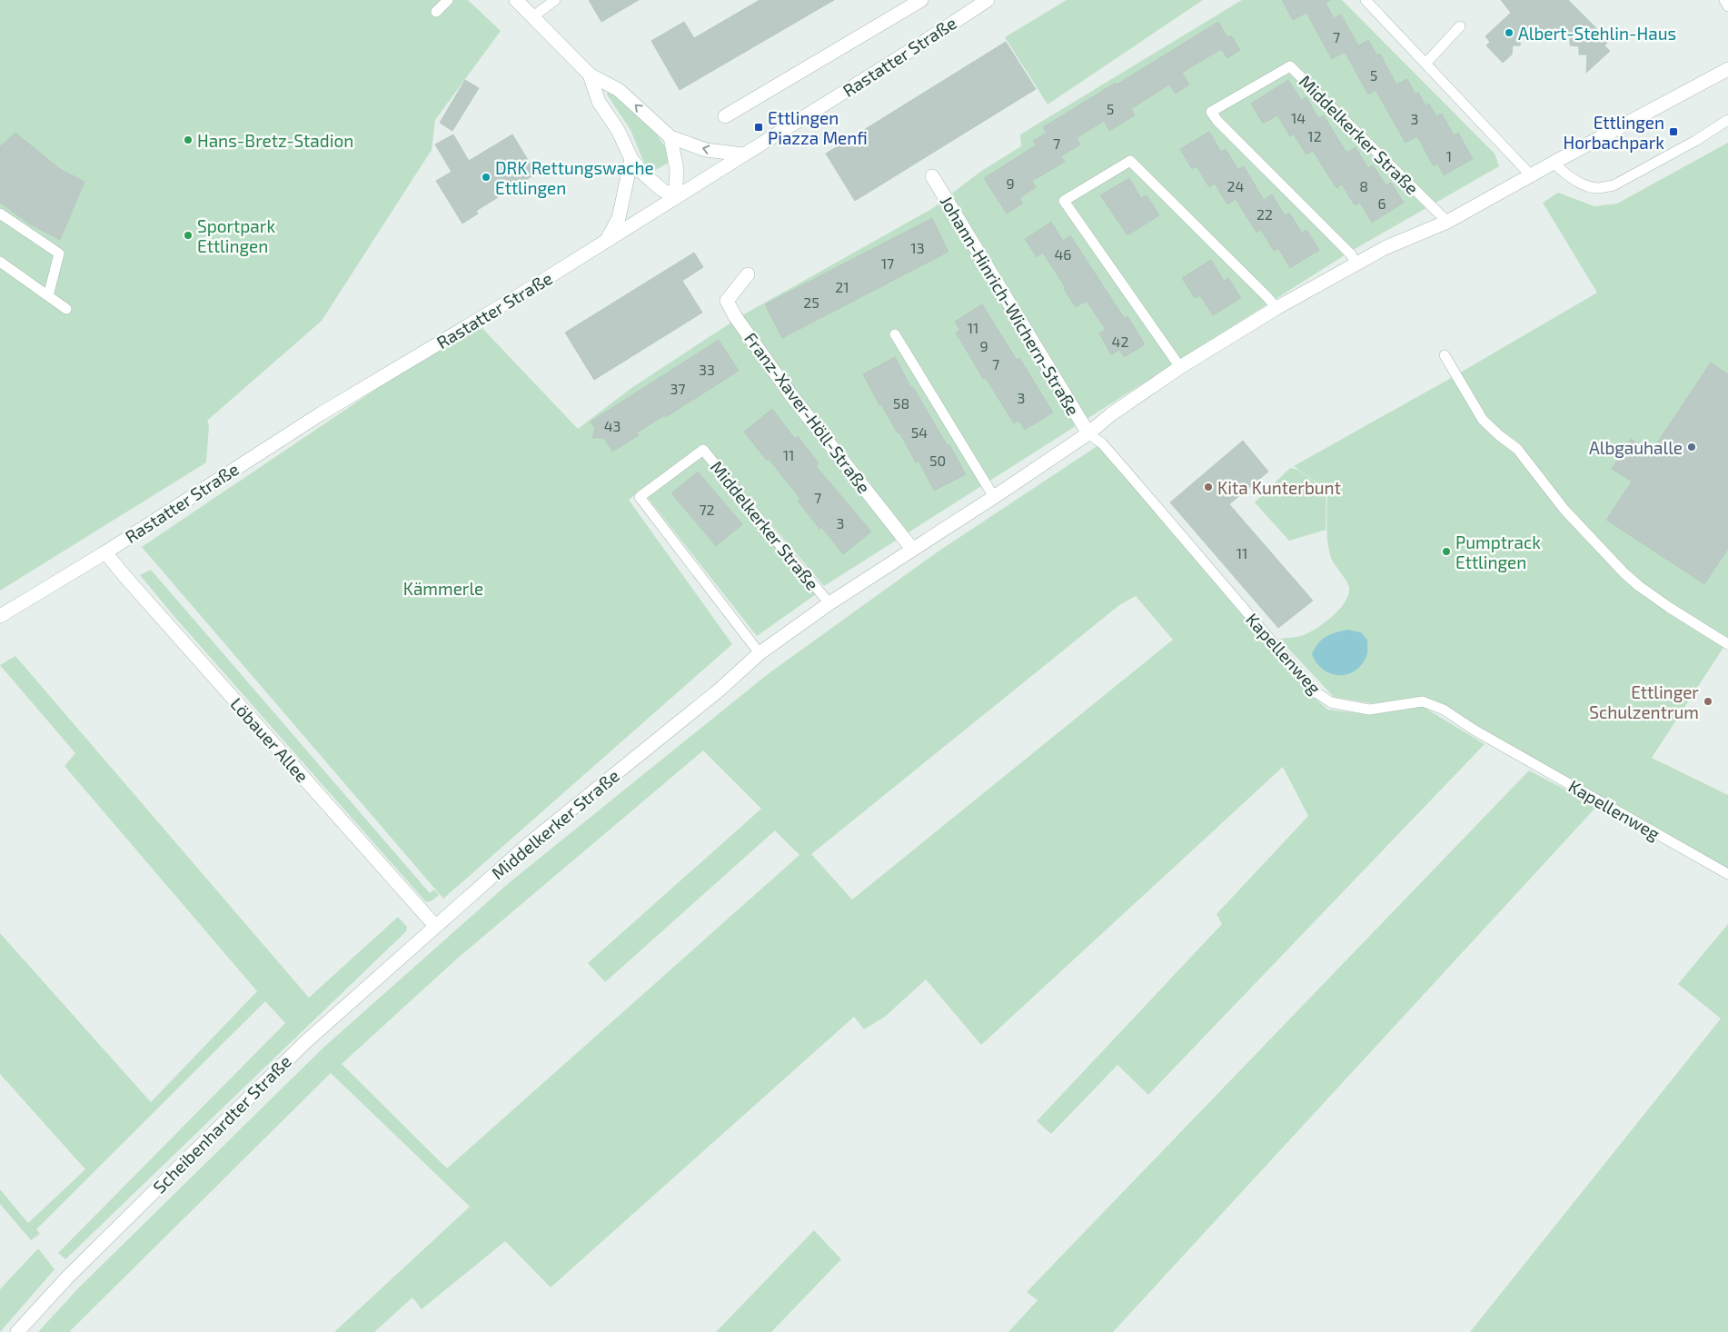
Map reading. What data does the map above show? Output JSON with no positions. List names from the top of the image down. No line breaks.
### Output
{"streets":{"street":["Rastatter Straße","Middelkerker Straße","Johann-Hinrich-Wichern-Straße","Franz-Xaver-Höll-Straße","Löbauer Allee","Scheibenhardter Straße"],"lane":["Kapellenweg"]},"crossings":[["Rastatter Straße","Löbauer Allee"],["Middelkerker Straße","Johann-Hinrich-Wichern-Straße"],["Middelkerker Straße","Franz-Xaver-Höll-Straße"],["Middelkerker Straße","Kapellenweg"],["Middelkerker Straße","Löbauer Allee"],["Middelkerker Straße","Scheibenhardter Straße"],["Johann-Hinrich-Wichern-Straße","Kapellenweg"],["Löbauer Allee","Scheibenhardter Straße"]],"parks":["Kämmerle"],"places":{"other":["Albert-Stehlin-Haus","Hans-Bretz-Stadion","DRK Rettungswache Ettlingen","Sportpark Ettlingen","Albgauhalle","Kita Kunterbunt","Pumptrack Ettlingen","Ettlinger Schulzentrum"],"transit":["Ettlingen Piazza Menfi","Ettlingen Horbachpark"]},"house_numbers":["7","5","5","14","3","12","7","1","9","24","8","6","22","13","46","17","21","25","11","42","9","7","33","37","3","58","43","54","11","50","7","72","3","11"]}
